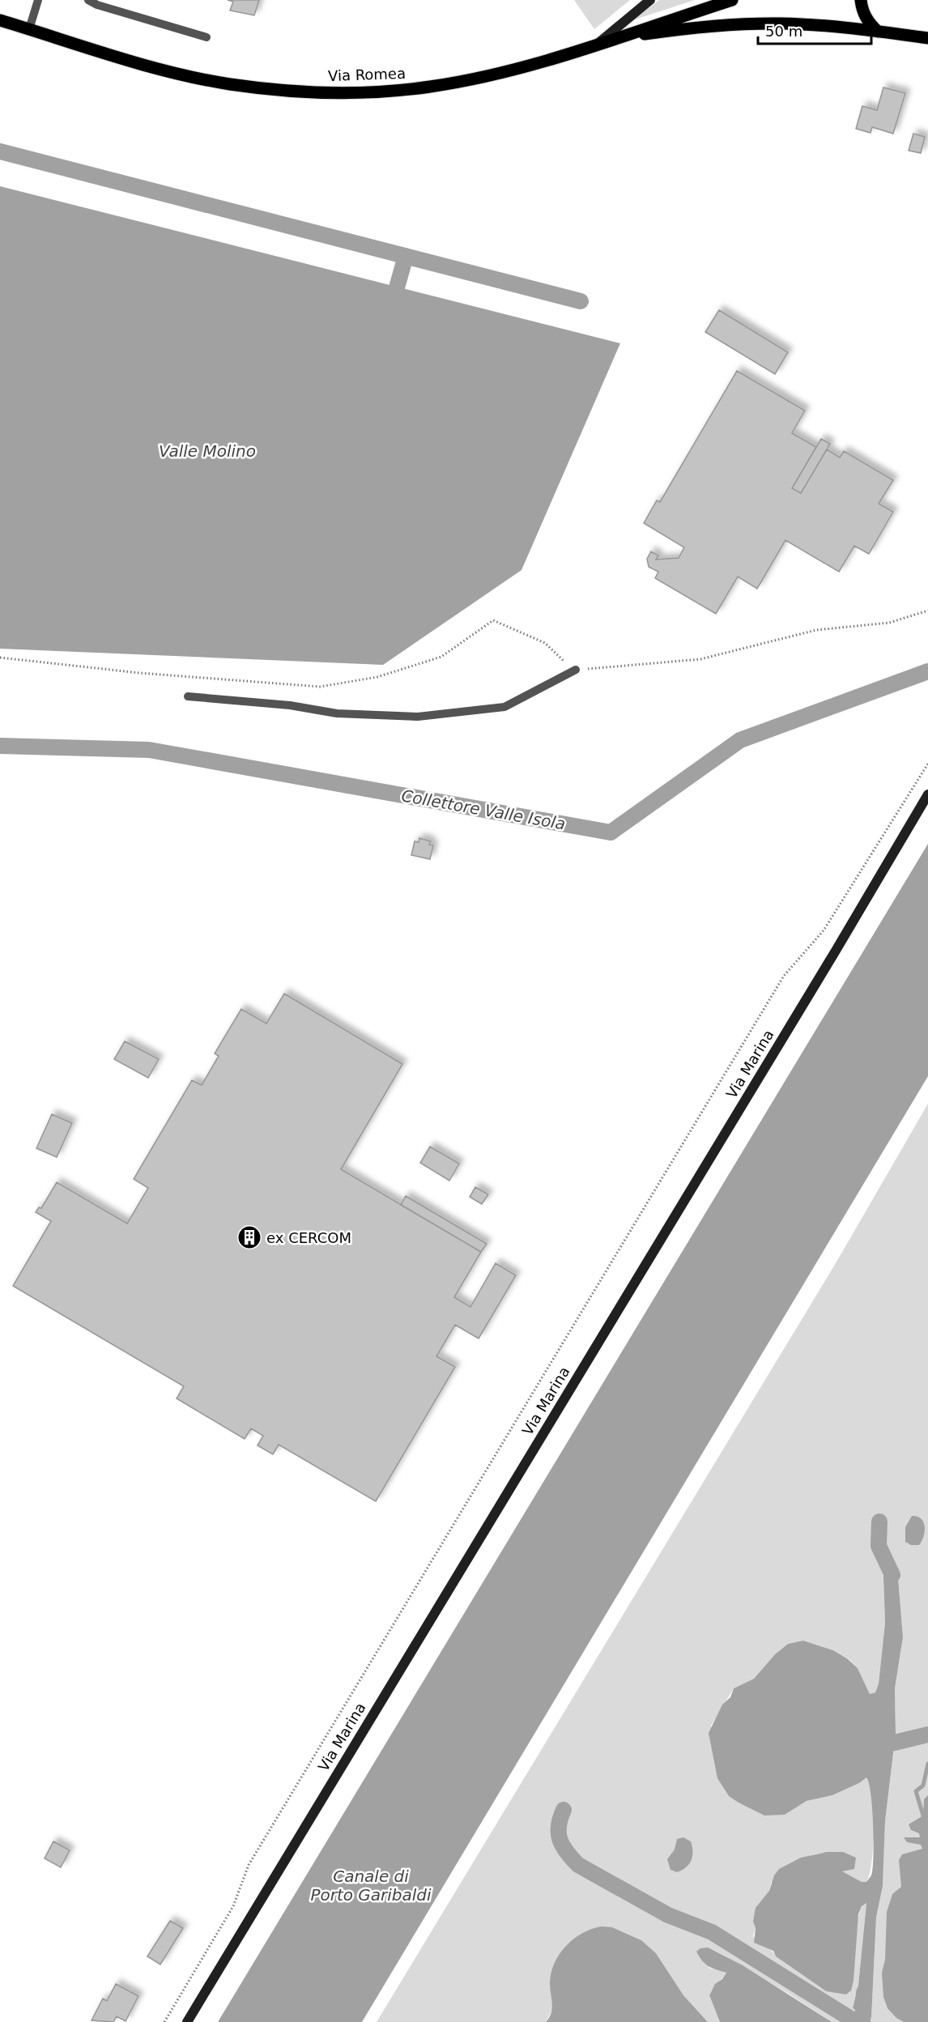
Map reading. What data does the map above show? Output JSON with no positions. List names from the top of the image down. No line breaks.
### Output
{"streets":{"main road":["Via Romea"],"street":["Via Marina"]},"water":["Valle Molino","Collettore Valle Isola","Canale di Porto Garibaldi"],"places":{"building":["ex CERCOM"]},"scale_bar":"50 m"}
